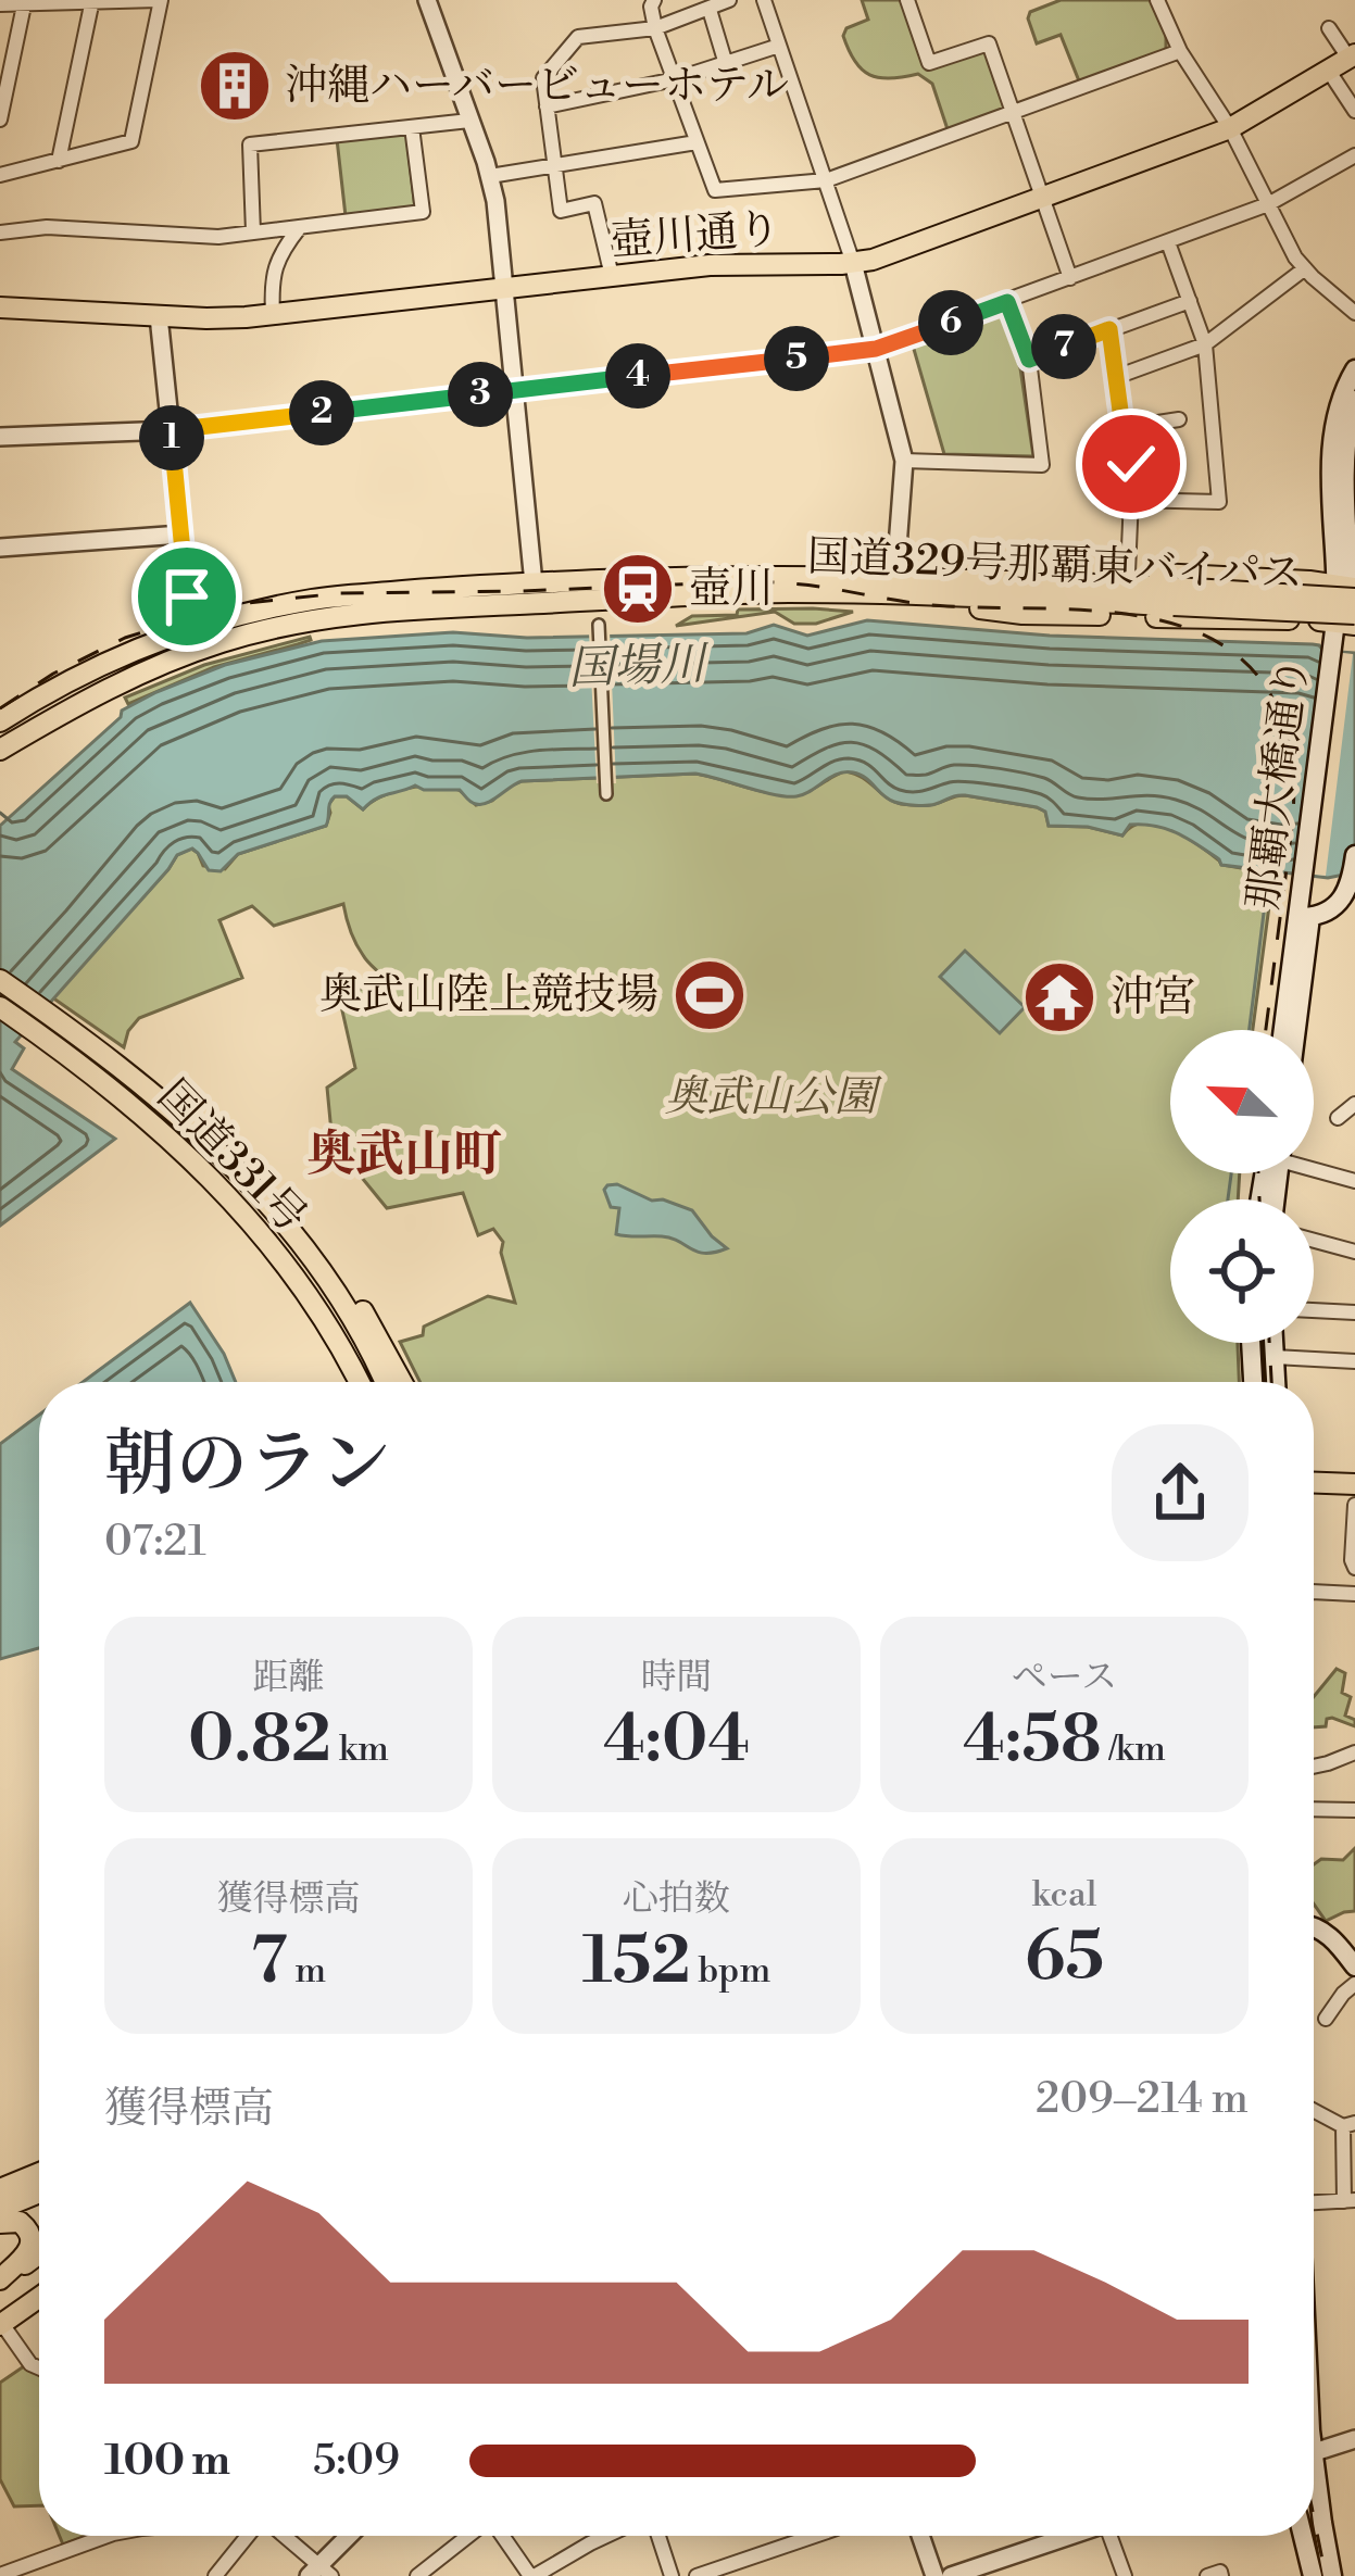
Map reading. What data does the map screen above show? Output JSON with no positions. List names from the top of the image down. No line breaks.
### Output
{"streets":{"main road":["壺川通り","国道329号那覇東バイパス","那覇大橋通り","国道331号"]},"crossings":[["国道329号那覇東バイパス","那覇大橋通り"]],"districts":["奥武山町"],"water":["国場川"],"parks":["奥武山公園"],"places":{"building":["沖縄ハーバービューホテル"],"station":["壺川"],"sports":["奥武山陸上競技場"],"temple":["沖宮"]},"north":"top left","page":{"pins":["6","7","5","4","3","2","1"],"heading":["朝のラン","07:21"],"stats":[["距離","0.82 km"],["時間","4:04"],["ペース","4:58 /km"],["獲得標高","7 m"],["心拍数","152 bpm"],["kcal","65"]],"chart":["獲得標高","209–214 m"],"list":[{"name":"100 m","note":"5:09"}]}}
